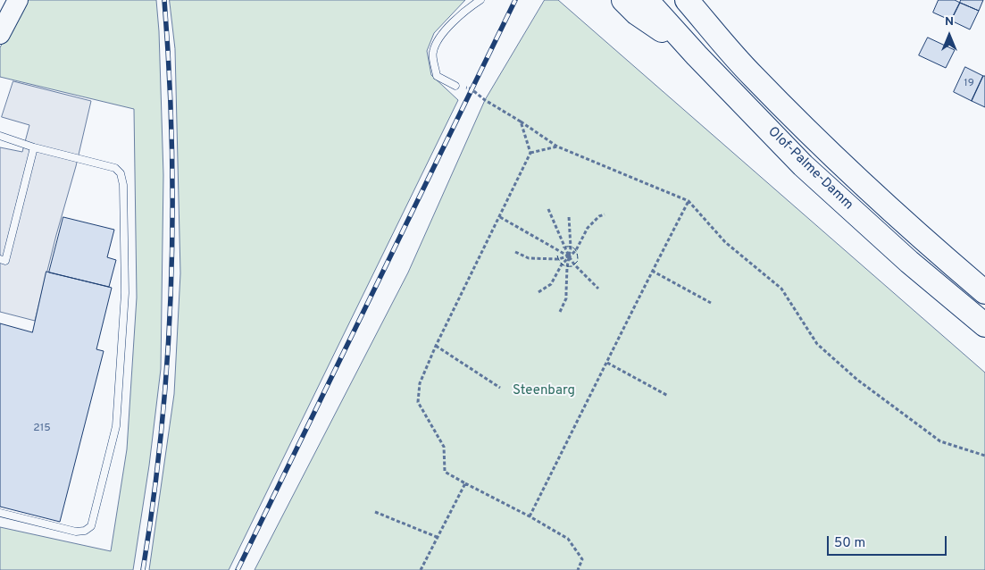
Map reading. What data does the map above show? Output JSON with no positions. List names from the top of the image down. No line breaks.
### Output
{"streets":{"highway":["Olof-Palme-Damm"]},"parks":["Steenbarg"],"house_numbers":["19","215"],"scale_bar":"50 m","north":"top"}
